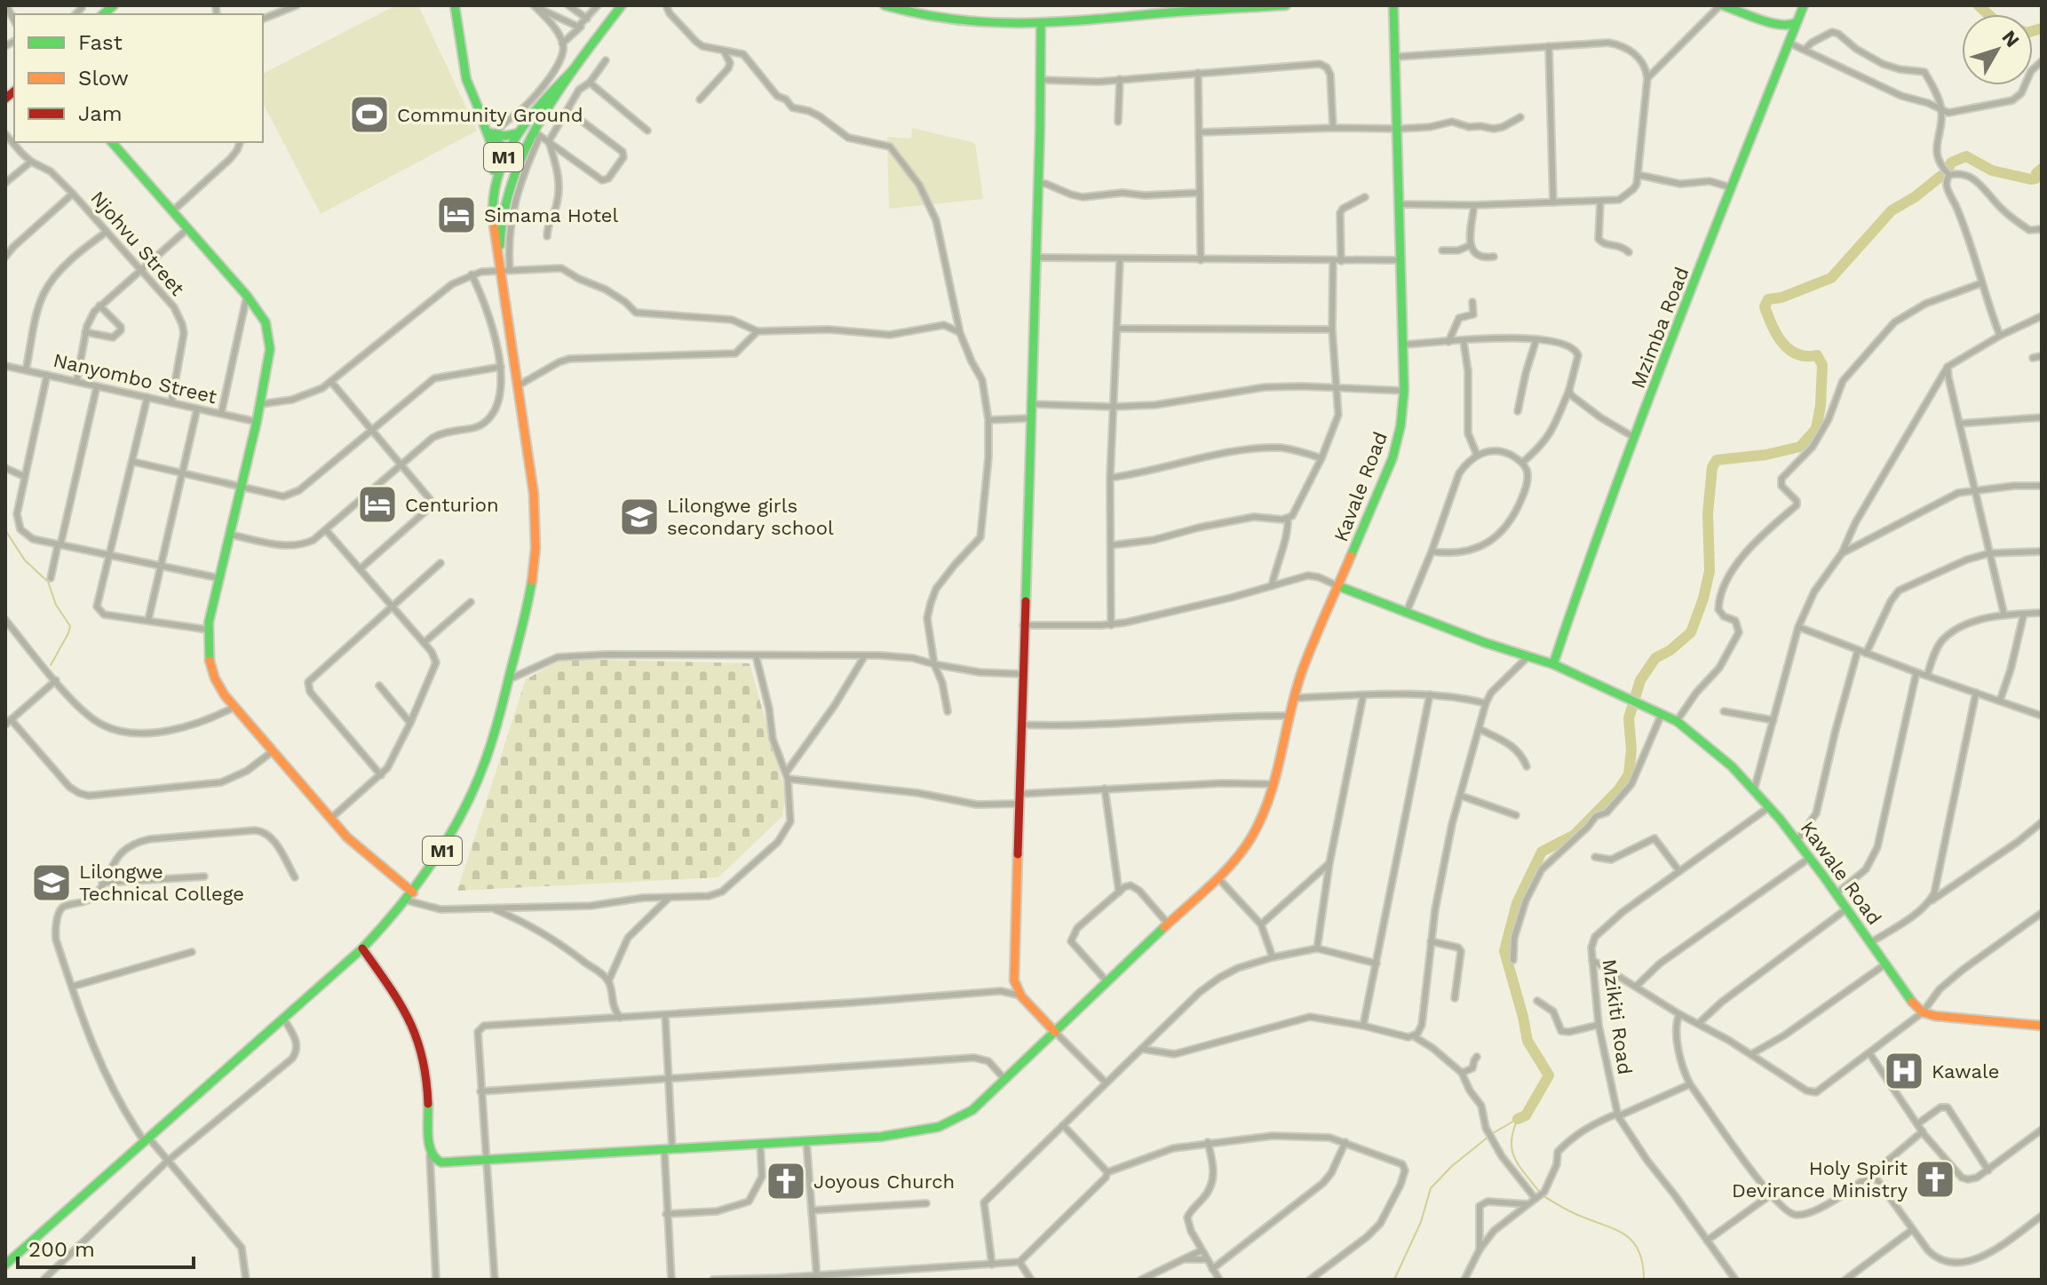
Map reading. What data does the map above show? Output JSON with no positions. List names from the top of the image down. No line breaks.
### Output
{"streets":{"main road":["M1","Mzimba Road","Kavale Road","Kawale Road"],"street":["Njohvu Street","Nanyombo Street","Mzikiti Road"]},"crossings":[["Njohvu Street","Nanyombo Street"],["Mzimba Road","Kawale Road"],["Kawale Road","Mzikiti Road"]],"places":{"sports":["Community Ground"],"hotel":["Simama Hotel","Centurion"],"school or university":["Lilongwe girls secondary school","Lilongwe Technical College"],"hospital":["Kawale"],"church":["Holy Spirit Devirance Ministry","Joyous Church"]},"legend":["Fast","Slow","Jam"],"scale_bar":"200 m","north":"top right"}
